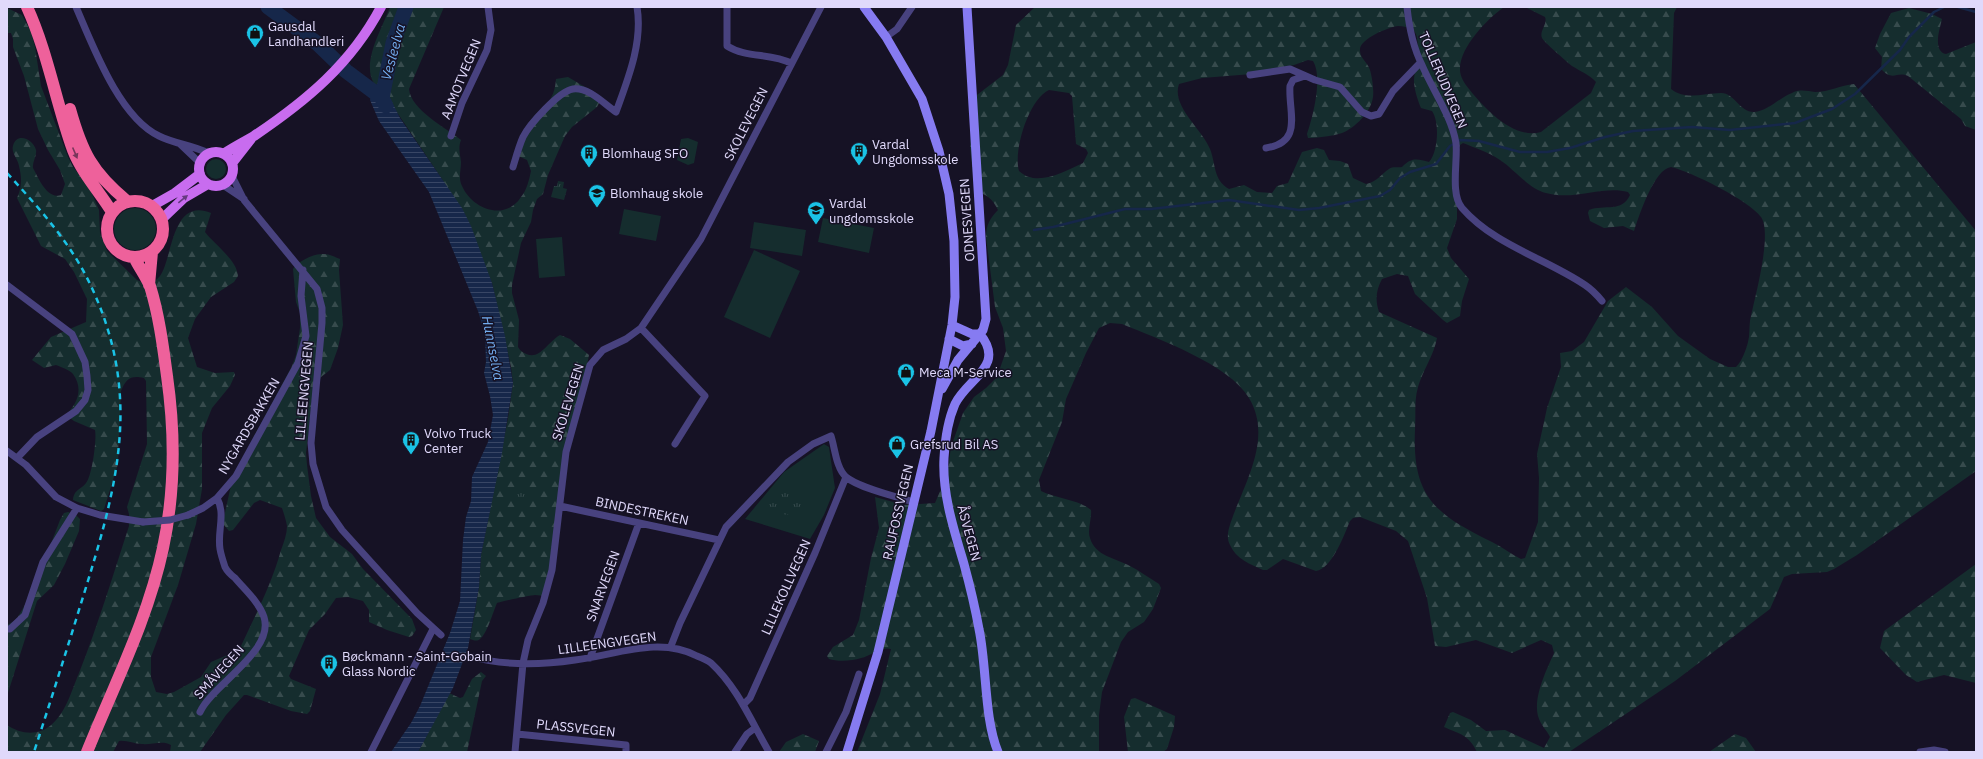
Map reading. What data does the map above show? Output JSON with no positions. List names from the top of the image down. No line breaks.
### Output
{"streets":{"main road":["ODNESVEGEN","RAUFOSSVEGEN","ÅSVEGEN"],"street":["AAMOTVEGEN","TOLLERUDVEGEN","SKOLEVEGEN","LILLEENGVEGEN","NYGARDSBAKKEN","BINDESTREKEN","SNARVEGEN","LILLEKOLLVEGEN","SMÅVEGEN","PLASSVEGEN"]},"crossings":[["SKOLEVEGEN","LILLEENGVEGEN"],["SKOLEVEGEN","BINDESTREKEN"],["SKOLEVEGEN","PLASSVEGEN"],["ODNESVEGEN","RAUFOSSVEGEN"],["ODNESVEGEN","ÅSVEGEN"],["LILLEENGVEGEN","NYGARDSBAKKEN"],["LILLEENGVEGEN","SNARVEGEN"],["LILLEENGVEGEN","LILLEKOLLVEGEN"],["NYGARDSBAKKEN","SMÅVEGEN"],["BINDESTREKEN","SNARVEGEN"]],"water":["Vesleelva","Hunnselva"],"places":{"shop":["Gausdal Landhandleri","Meca M-Service","Grefsrud Bil AS"],"building":["Vardal Ungdomsskole","Blomhaug SFO","Volvo Truck Center","Bøckmann - Saint-Gobain Glass Nordic"],"school or university":["Blomhaug skole","Vardal ungdomsskole"]}}
